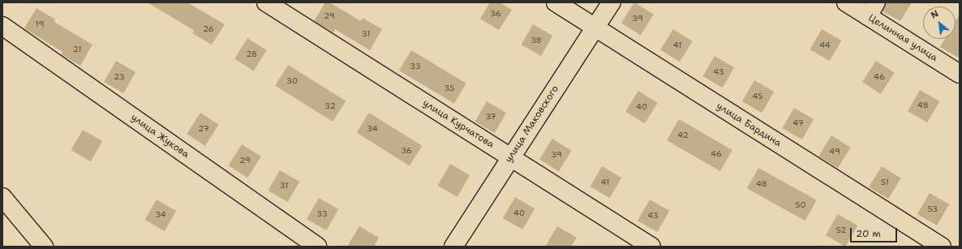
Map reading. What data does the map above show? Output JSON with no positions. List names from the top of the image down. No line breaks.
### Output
{"streets":{"street":["Целинная улица","улица Курчатова","улица Маковского","улица Бардина","улица Жукова"]},"crossings":[["улица Курчатова","улица Маковского"],["улица Маковского","улица Бардина"]],"house_numbers":["36","29","39","19","26","31","38","41","44","21","28","33","43","23","46","30","35","45","48","32","40","37","47","27","34","42","36","49","46","39","29","41","51","48","31","50","53","40","33","34","43","52"],"scale_bar":"20 m","north":"top left"}
